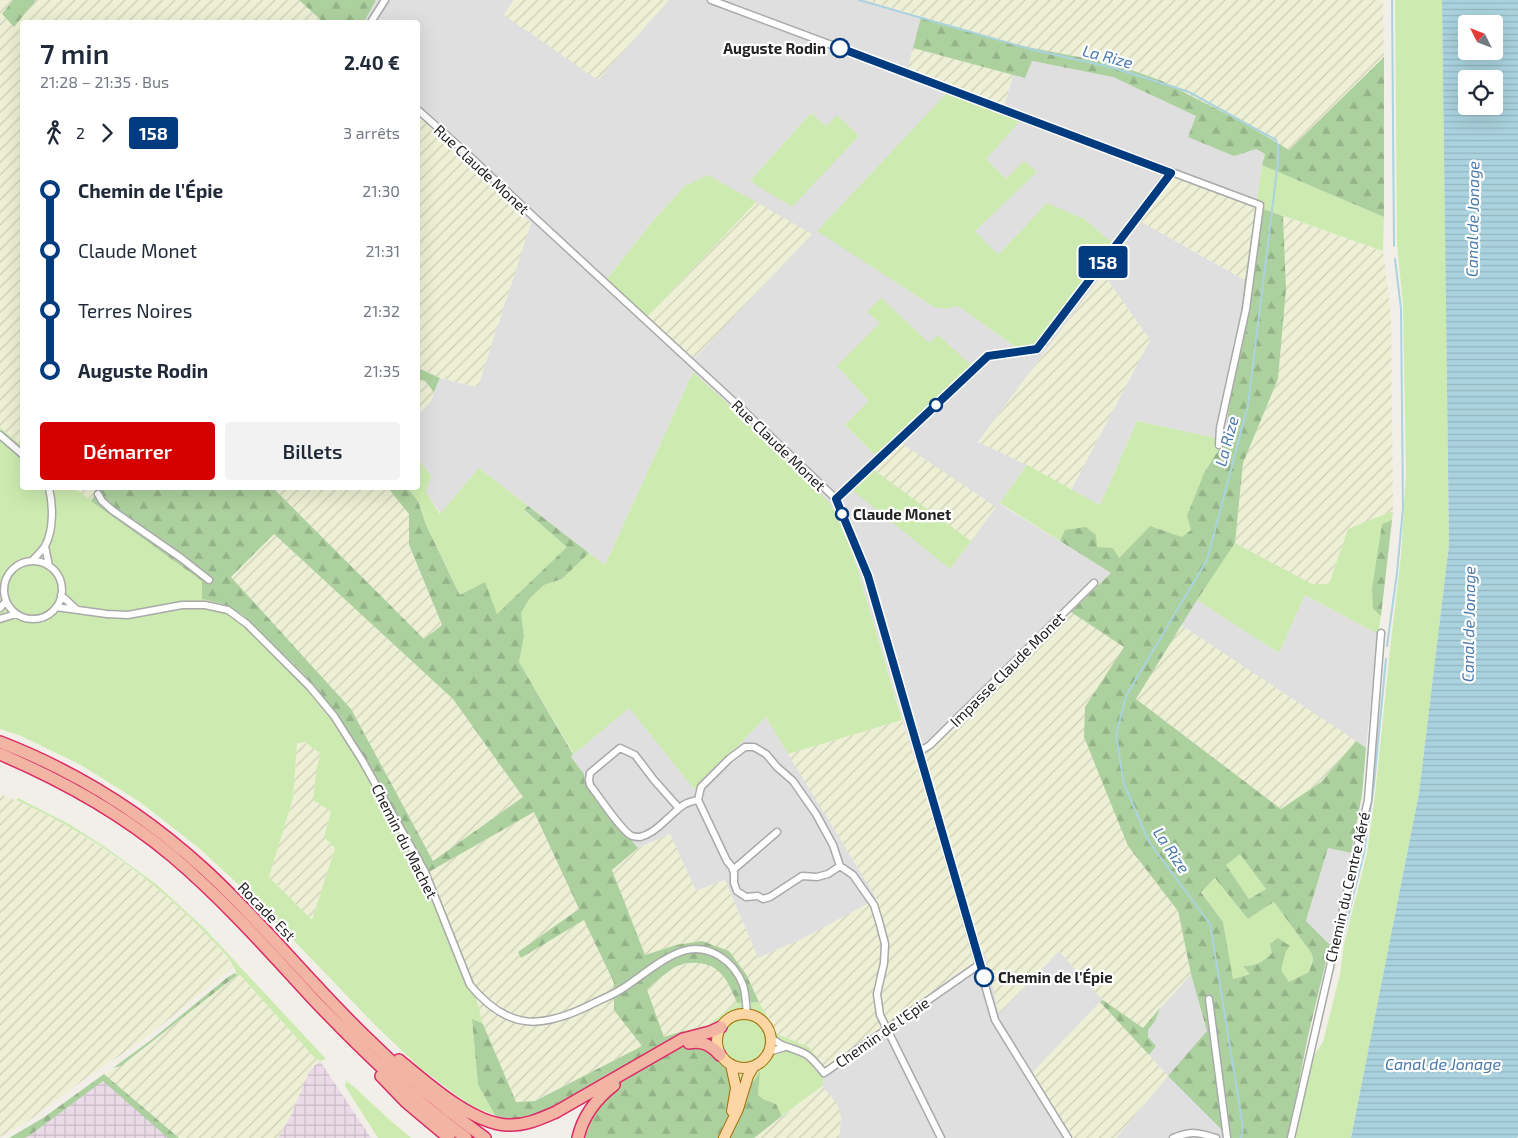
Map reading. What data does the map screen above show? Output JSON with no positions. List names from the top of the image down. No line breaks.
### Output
{"streets":{"highway":["Rocade Est"],"street":["Rue Claude Monet","Impasse Claude Monet","Chemin du Machet","Chemin du Centre Aéré","Chemin de l'Epie"]},"crossings":[["Rue Claude Monet","Impasse Claude Monet"],["Rue Claude Monet","Chemin de l'Epie"],["Chemin du Machet","Chemin de l'Epie"]],"water":["La Rize","Canal de Jonage"],"places":["Auguste Rodin","Claude Monet","Chemin de l'Épie"],"lines":["bus line 158"],"north":"top left","page":{"on_map":"158","heading":["7 min","21:28 – 21:35 · Bus","2.40 €"],"legs":["2","158","3 arrêts"],"list":[{"name":"Chemin de l'Épie","value":"21:30"},{"name":"Claude Monet","value":"21:31"},{"name":"Terres Noires","value":"21:32"},{"name":"Auguste Rodin","value":"21:35"}],"buttons":["Démarrer","Billets"]}}
